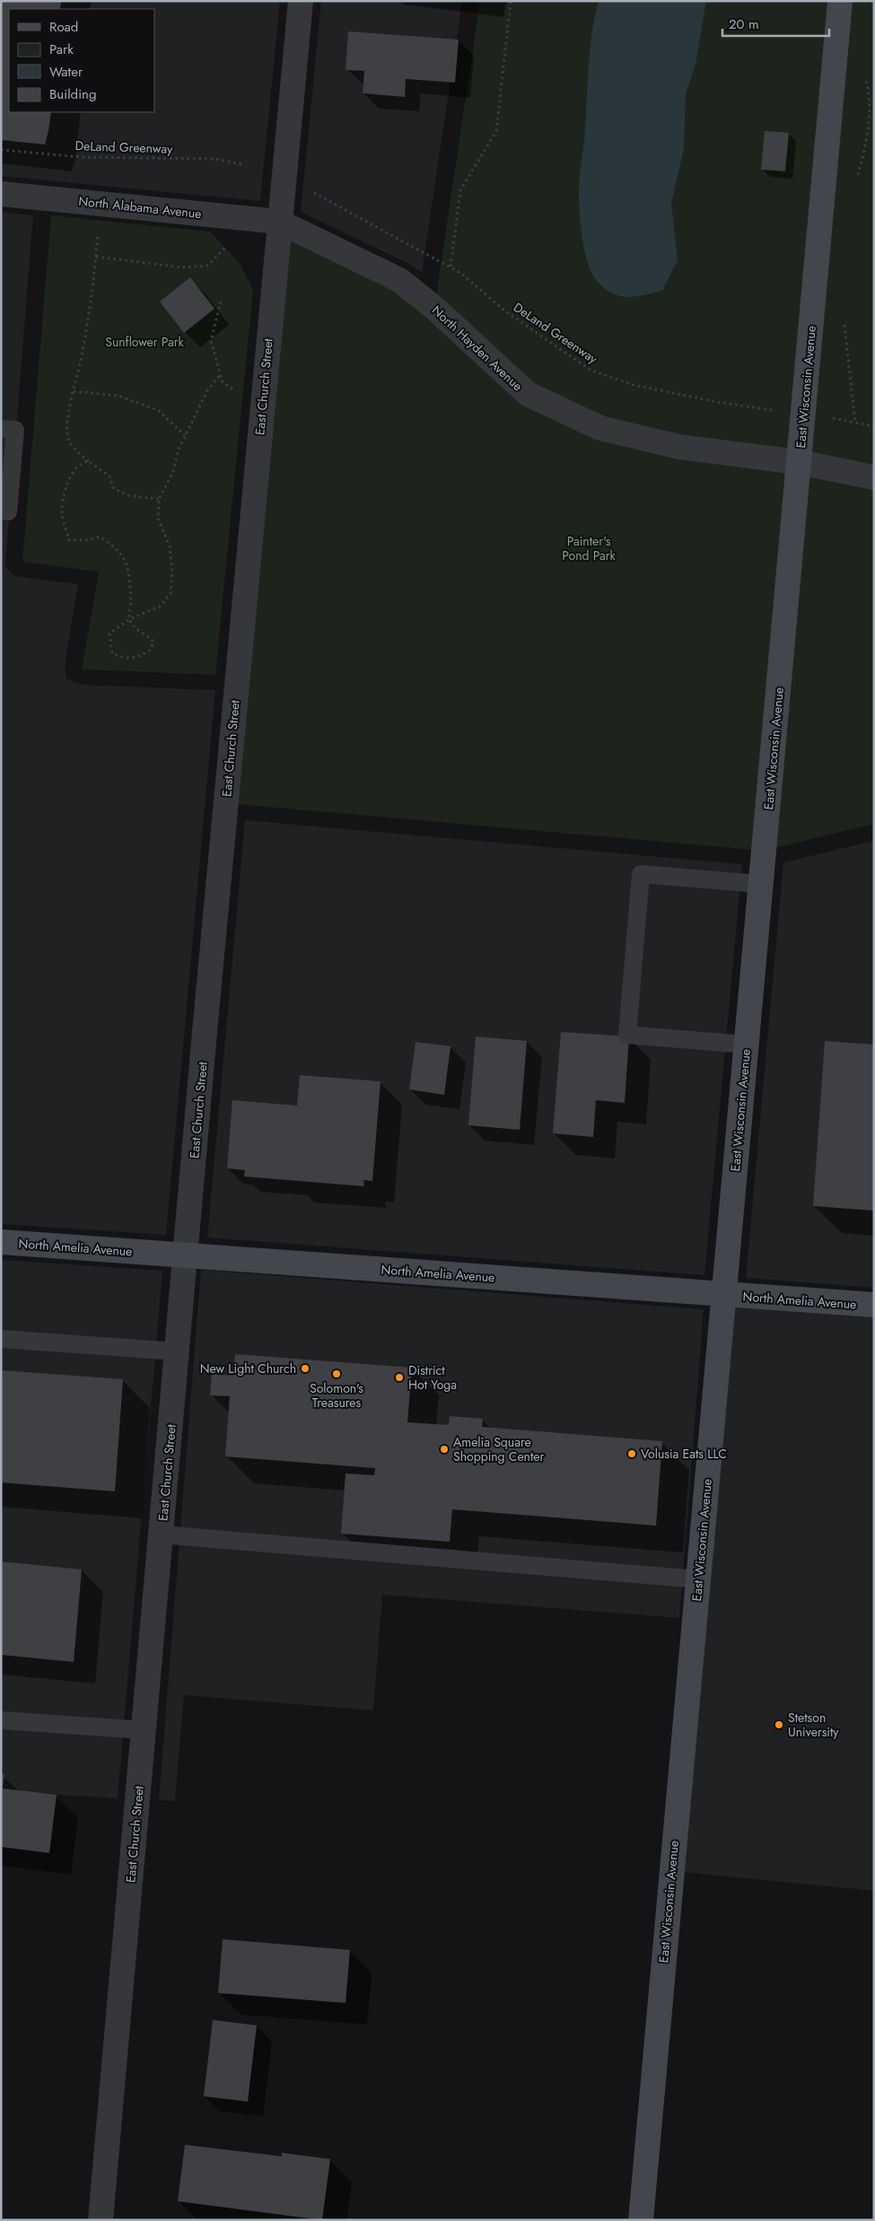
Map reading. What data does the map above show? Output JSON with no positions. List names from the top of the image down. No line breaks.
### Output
{"streets":{"street":["North Alabama Avenue","North Hayden Avenue","East Church Street","East Wisconsin Avenue","North Amelia Avenue"],"path":["DeLand Greenway"]},"crossings":[["DeLand Greenway","East Wisconsin Avenue"],["North Alabama Avenue","North Hayden Avenue"],["North Alabama Avenue","East Church Street"],["North Hayden Avenue","East Church Street"],["North Hayden Avenue","East Wisconsin Avenue"],["East Church Street","North Amelia Avenue"],["East Wisconsin Avenue","North Amelia Avenue"]],"parks":["Sunflower Park","Painter's Pond Park"],"places":["New Light Church","Solomon's Treasures","District Hot Yoga","Amelia Square Shopping Center","Volusia Eats LLC","Stetson University"],"legend":["Road","Park","Water","Building"],"scale_bar":"20 m"}
